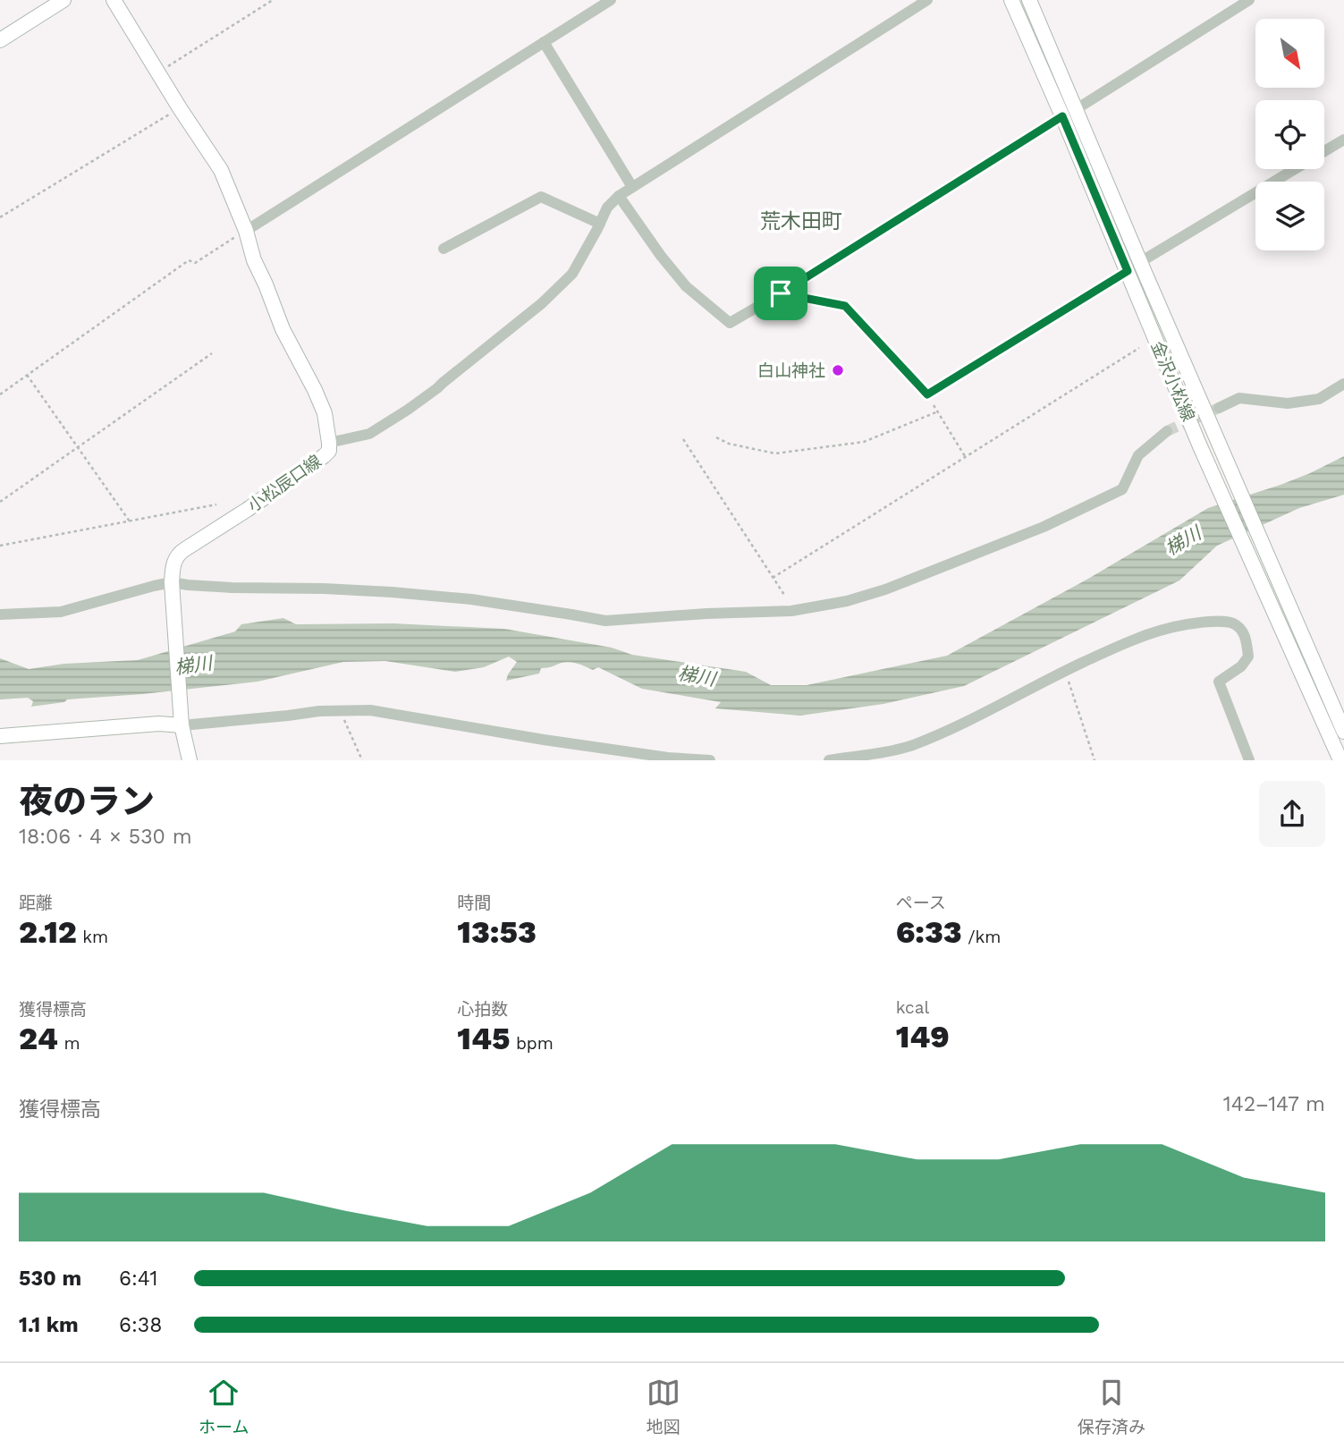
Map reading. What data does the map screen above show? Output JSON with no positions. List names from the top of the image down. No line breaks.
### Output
{"streets":{"main road":["金沢小松線","小松辰口線"]},"districts":["荒木田町"],"water":["梯川"],"places":["白山神社"],"north":"bottom right","page":{"heading":["夜のラン","18:06 · 4 × 530 m"],"stats":[["距離","2.12 km"],["時間","13:53"],["ペース","6:33 /km"],["獲得標高","24 m"],["心拍数","145 bpm"],["kcal","149"]],"chart":["獲得標高","142–147 m"],"list":[{"name":"530 m","note":"6:41"},{"name":"1.1 km","note":"6:38"}],"tabs":["ホーム","地図","保存済み"]}}
